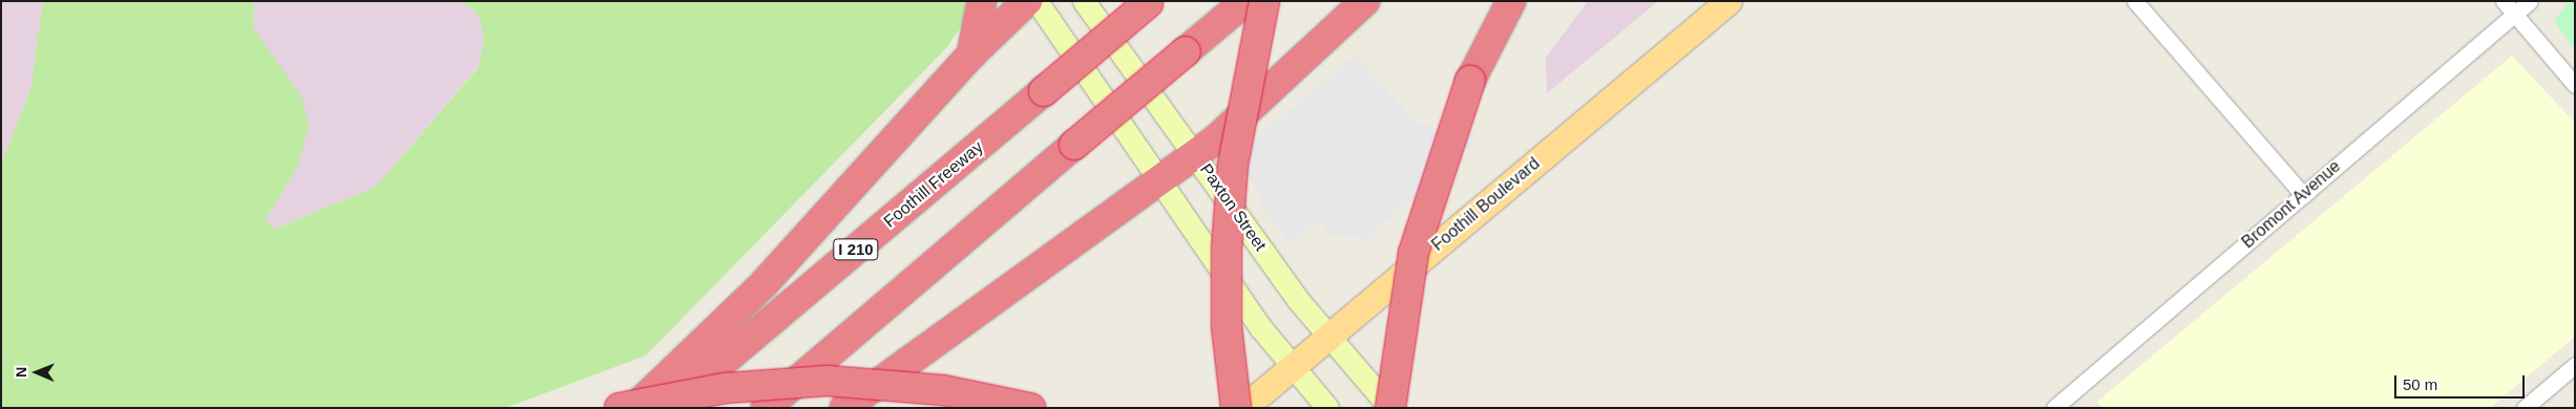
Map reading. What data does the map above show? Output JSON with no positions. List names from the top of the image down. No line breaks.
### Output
{"streets":{"highway":["Foothill Freeway","I 210"],"main road":["Foothill Boulevard"],"street":["Bromont Avenue","Paxton Street"]},"crossings":[["Foothill Boulevard","Paxton Street"]],"scale_bar":"50 m","north":"left"}
